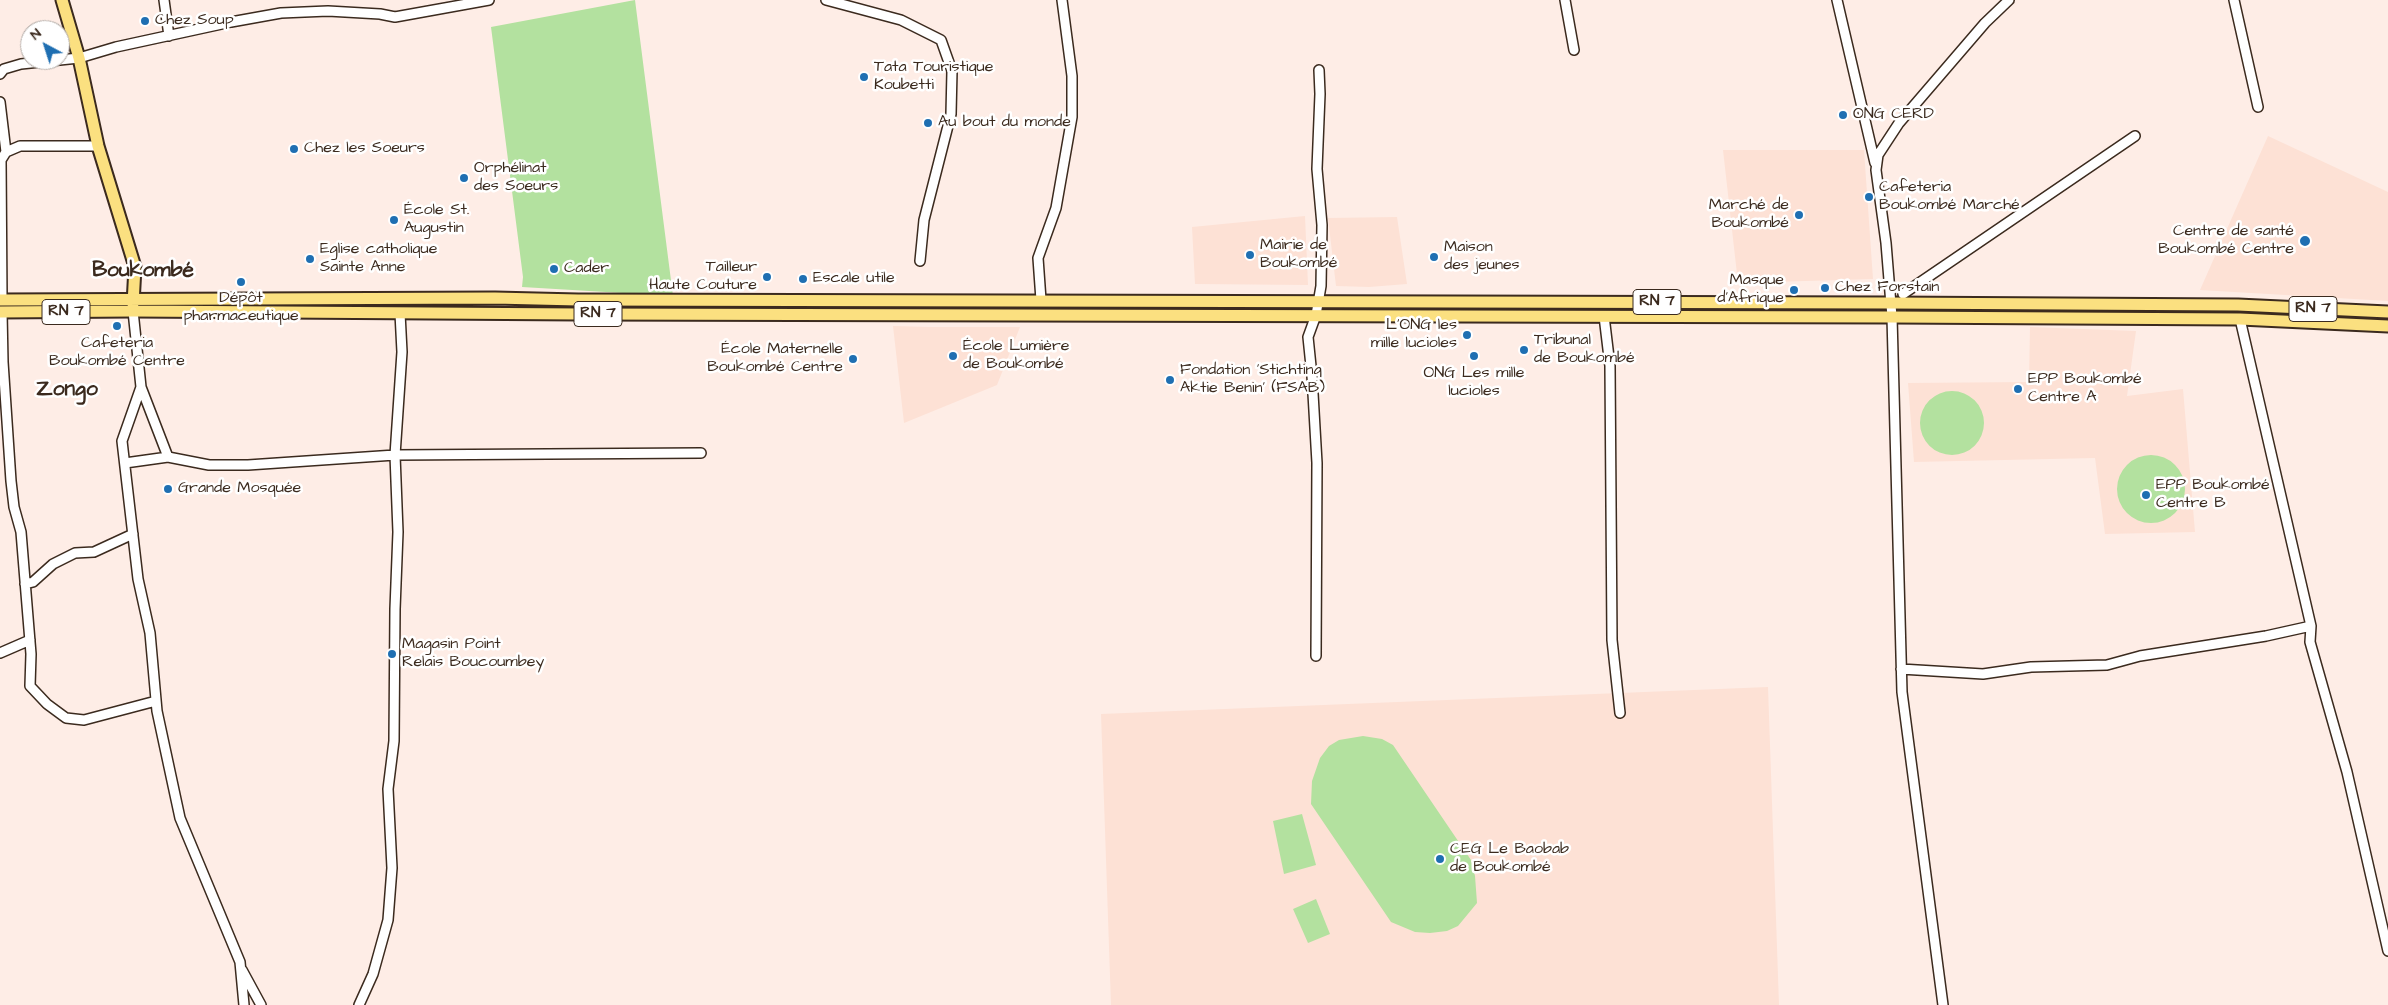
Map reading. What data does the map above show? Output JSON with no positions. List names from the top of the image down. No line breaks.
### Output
{"streets":{"main road":["RN 7"]},"districts":["Boukombé","Zongo"],"places":["Chez Soup","Tata Touristique Koubetti","ONG CERD","Au bout du monde","Chez les Soeurs","Orphélinat des Soeurs","Cafeteria Boukombé Marché","Marché de Boukombé","École St. Augustin","Centre de santé Boukombé Centre","Mairie de Boukombé","Maison des jeunes","Eglise catholique Sainte Anne","Cader","Tailleur Haute Couture","Escale utile","Dépôt pharmaceutique","Chez Forstain","Masque d'Afrique","Cafeteria Boukombé Centre","L'ONG les mille lucioles","Tribunal de Boukombé","École Lumière de Boukombé","ONG Les mille lucioles","École Maternelle Boukombé Centre","Fondation 'Stichting Aktie Benin' (FSAB)","EPP Boukombé Centre A","Grande Mosquée","EPP Boukombé Centre B","Magasin Point Relais Boucoumbey","CEG Le Baobab de Boukombé"],"north":"top left"}
